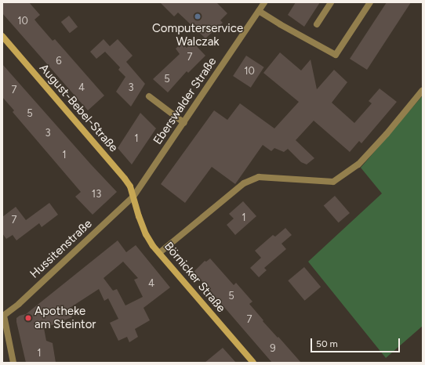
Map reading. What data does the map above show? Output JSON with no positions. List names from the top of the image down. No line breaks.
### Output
{"streets":{"main road":["August-Bebel-Straße","Börnicker Straße"],"street":["Eberswalder Straße","Hussitenstraße"]},"crossings":[["Eberswalder Straße","August-Bebel-Straße"],["Eberswalder Straße","Hussitenstraße"],["Eberswalder Straße","Börnicker Straße"],["August-Bebel-Straße","Hussitenstraße"],["August-Bebel-Straße","Börnicker Straße"],["Hussitenstraße","Börnicker Straße"]],"places":["Computerservice Walczak","Apotheke am Steintor"],"house_numbers":["10","7","6","10","5","4","3","7","5","3","1","1","13","1","7","4","5","7","9","1"],"scale_bar":"50 m"}
